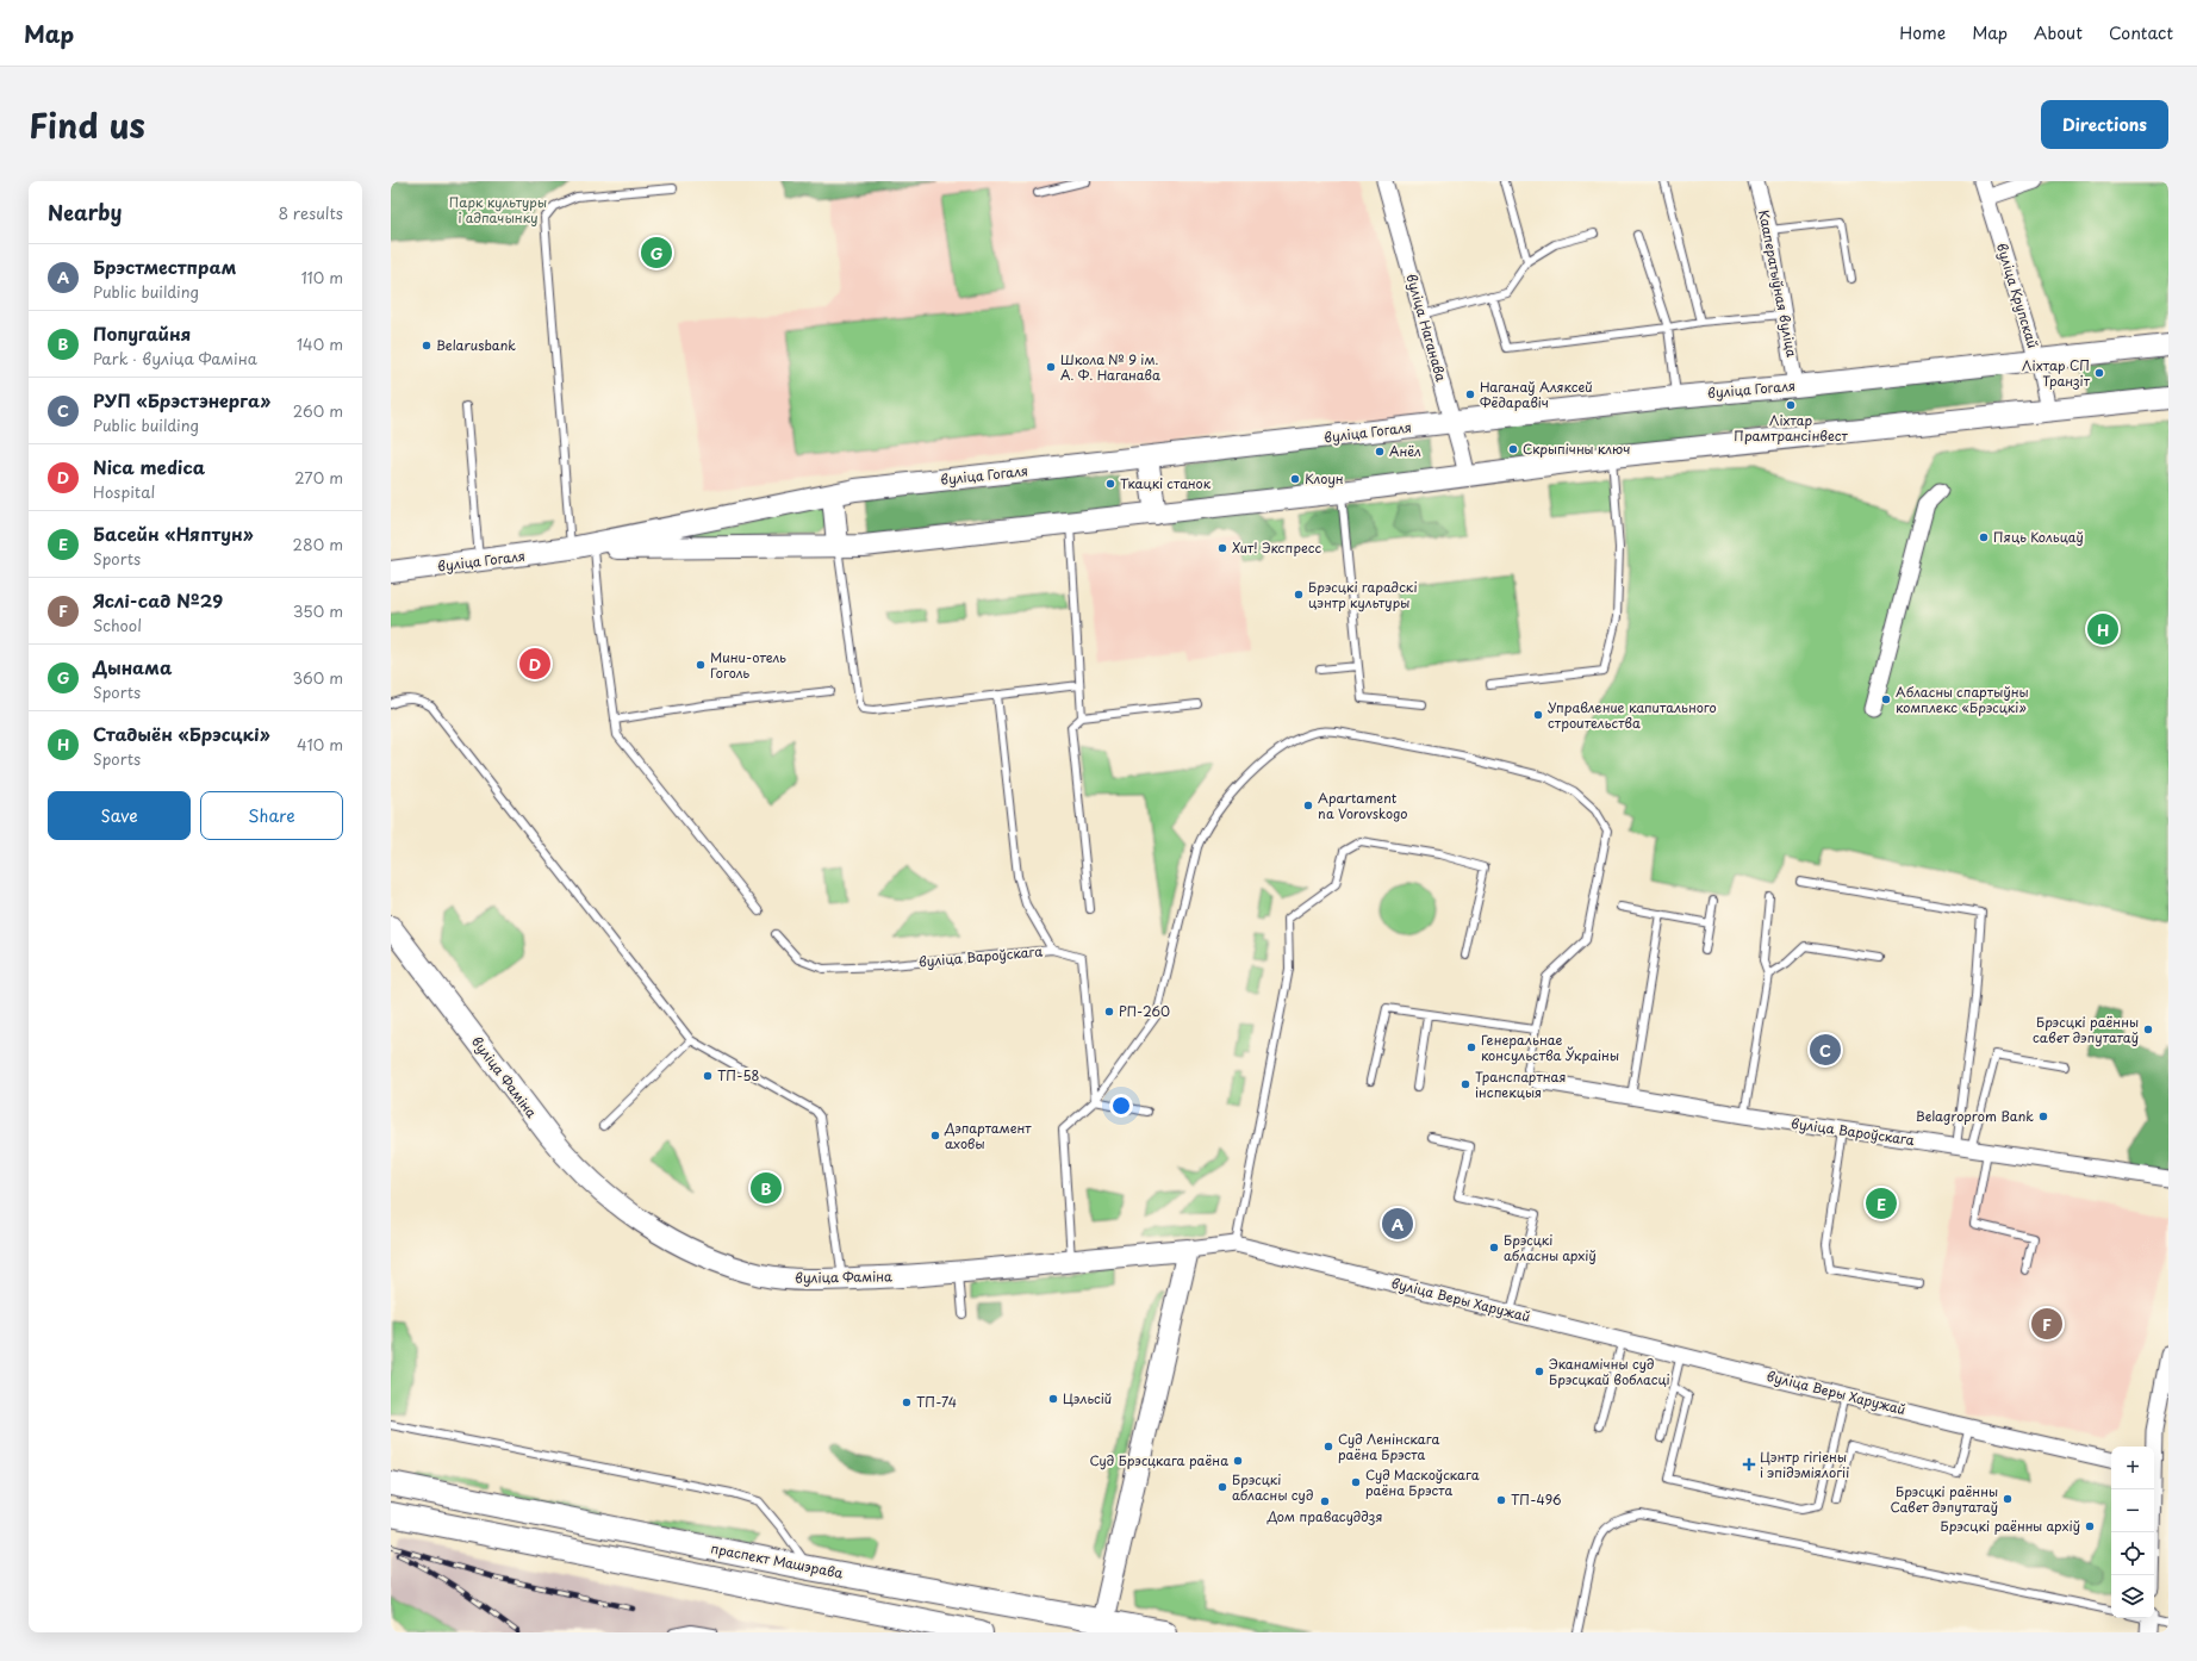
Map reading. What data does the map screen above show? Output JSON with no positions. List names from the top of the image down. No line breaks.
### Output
{"streets":{"main road":["вуліца Гогаля","вуліца Фаміна","праспект Машэрава"],"street":["Кааператыўная вуліца","вуліца Крупскай","вуліца Наганава","вуліца Вароўскага","вуліца Веры Харужай"]},"crossings":[["Кааператыўная вуліца","вуліца Гогаля"],["вуліца Крупскай","вуліца Гогаля"],["вуліца Наганава","вуліца Гогаля"],["вуліца Фаміна","вуліца Веры Харужай"]],"parks":["Парк культуры і адпачынку"],"places":{"other":["Belarusbank","Школа № 9 ім. А. Ф. Наганава","Ліхтар СП Транзіт","Наганаў Аляксей Фёдаравіч","Ліхтар Прамтрансінвест","Скрыпічны ключ","Анёл","Клоун","Ткацкі станок","Пяць Кольцаў","Хит! Экспресс","Брэсцкі гарадскі цэнтр культуры","Мини-отель Гоголь","Абласны спартыўны комплекс «Брэсцкі»","Управление капитального строительства","Apartament na Vorovskogo","РП-260","Брэсцкі раённы савет дэпутатаў","Генеральнае консульства Ўкраіны","ТП-58","Транспартная інспекцыя","Belagroprom Bank","Дэпартамент аховы","Брэсцкі абласны архіў","Эканамічны суд Брэсцкай вобласці","Цэльсій","ТП-74","Суд Ленінскага раёна Брэста","Суд Брэсцкага раёна","Суд Маскоўскага раёна Брэста","Брэсцкі абласны суд","Брэсцкі раённы Савет дэпутатаў","ТП-496","Дом правасуддзя","Брэсцкі раённы архіў"],"health":["Цэнтр гігіены і эпідэміялогіі"]},"page":{"header":"Map","nav":["Home","Map","About","Contact"],"title":"Find us","buttons":["Directions",["Save","Share"]],"heading":["Nearby","8 results"],"pins":["G","H","D","C","B","E","A","F"],"list":[{"mark":"A","name":"Брэстместпрам","note":"Public building","value":"110 m"},{"mark":"B","name":"Попугайня","note":"Park · вуліца Фаміна","value":"140 m"},{"mark":"C","name":"РУП «Брэстэнерга»","note":"Public building","value":"260 m"},{"mark":"D","name":"Nica medica","note":"Hospital","value":"270 m"},{"mark":"E","name":"Басейн «Няптун»","note":"Sports","value":"280 m"},{"mark":"F","name":"Яслі-сад №29","note":"School","value":"350 m"},{"mark":"G","name":"Дынама","note":"Sports","value":"360 m"},{"mark":"H","name":"Стадыён «Брэсцкі»","note":"Sports","value":"410 m"}],"map_buttons":["+","−"]}}
